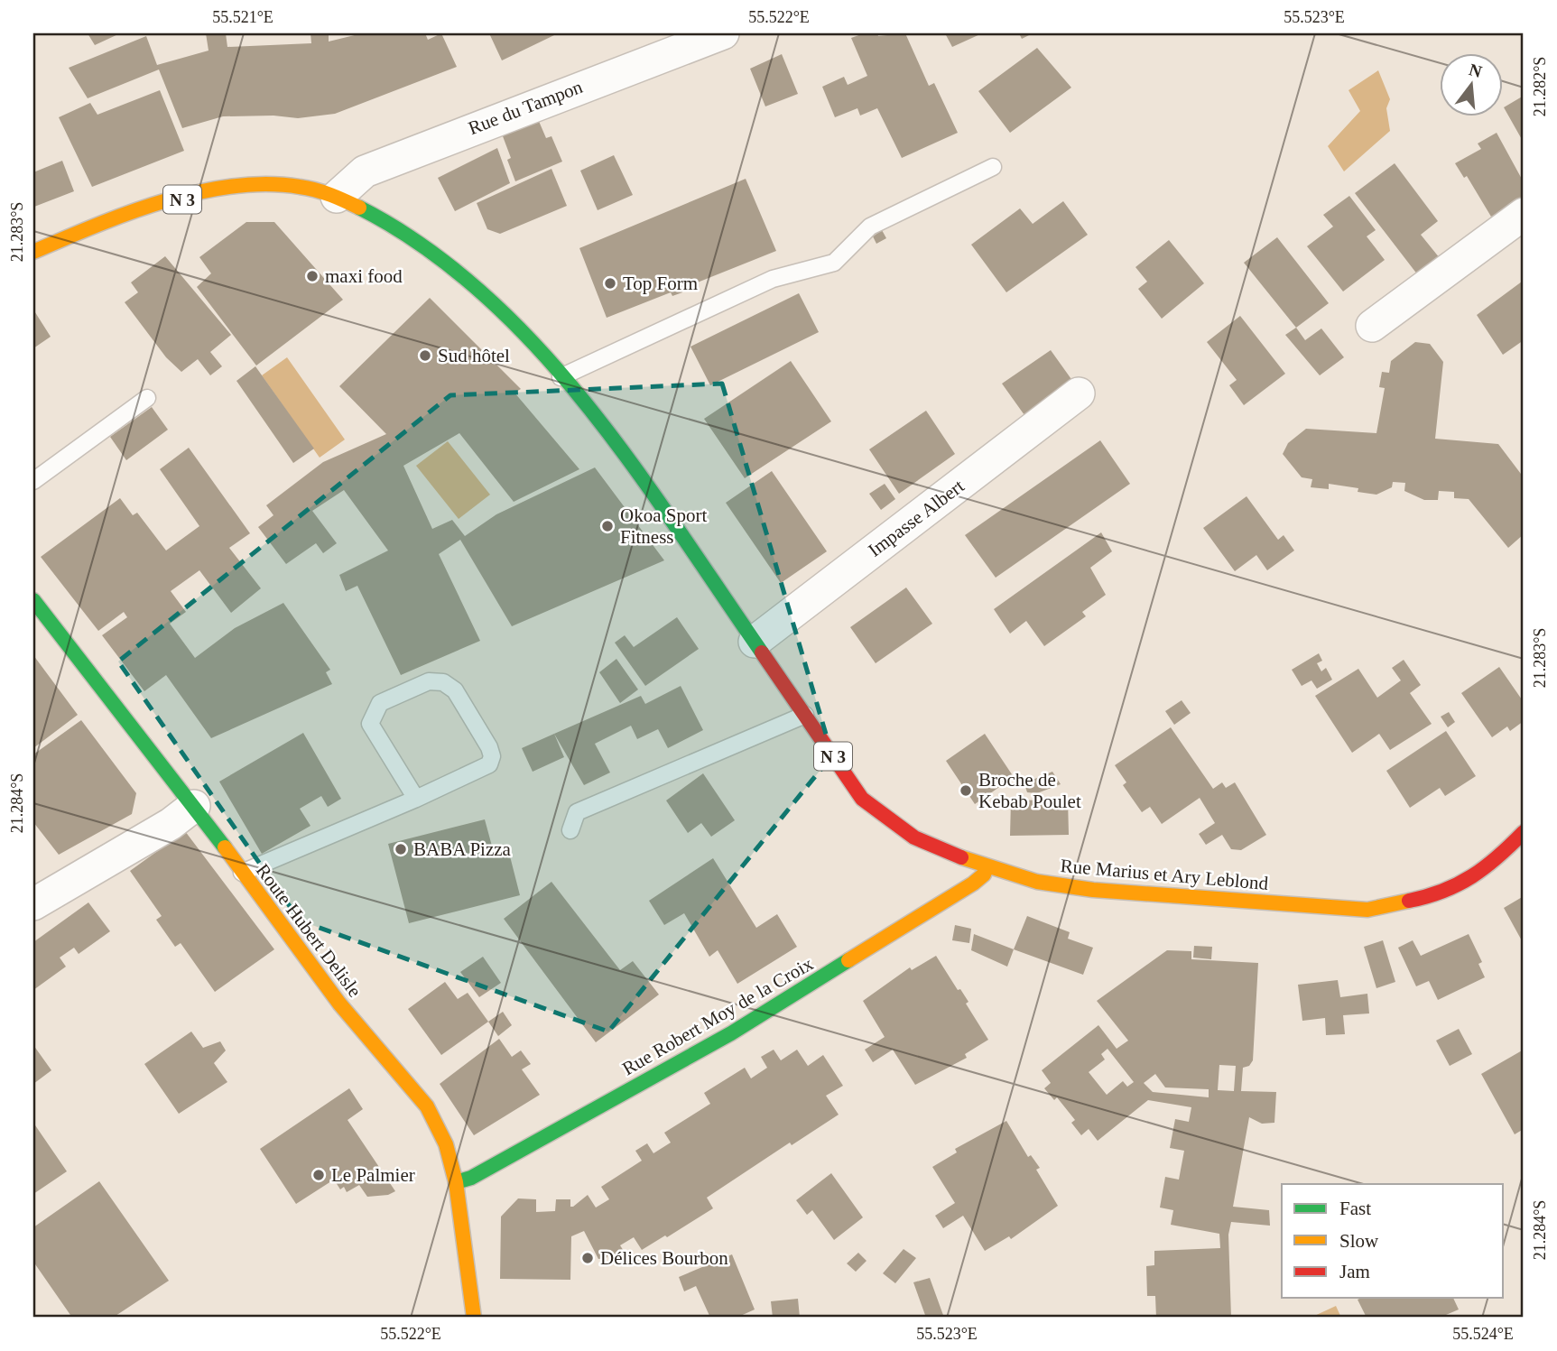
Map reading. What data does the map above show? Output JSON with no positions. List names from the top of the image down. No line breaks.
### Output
{"streets":{"main road":["N 3","Rue Marius et Ary Leblond","Route Hubert Delisle","Rue Robert Moy de la Croix"],"street":["Rue du Tampon","Impasse Albert"]},"crossings":[["Rue du Tampon","Rue Marius et Ary Leblond"],["Impasse Albert","Rue Marius et Ary Leblond"],["Rue Marius et Ary Leblond","Rue Robert Moy de la Croix"],["Route Hubert Delisle","Rue Robert Moy de la Croix"]],"places":["maxi food","Top Form","Sud hôtel","Okoa Sport Fitness","Broche de Kebab Poulet","BABA Pizza","Le Palmier","Délices Bourbon"],"legend":["Fast","Slow","Jam"],"north":"top","coordinates":["55.521°E","55.522°E","55.523°E","21.282°S","21.283°S","21.284°S","55.524°E"]}
